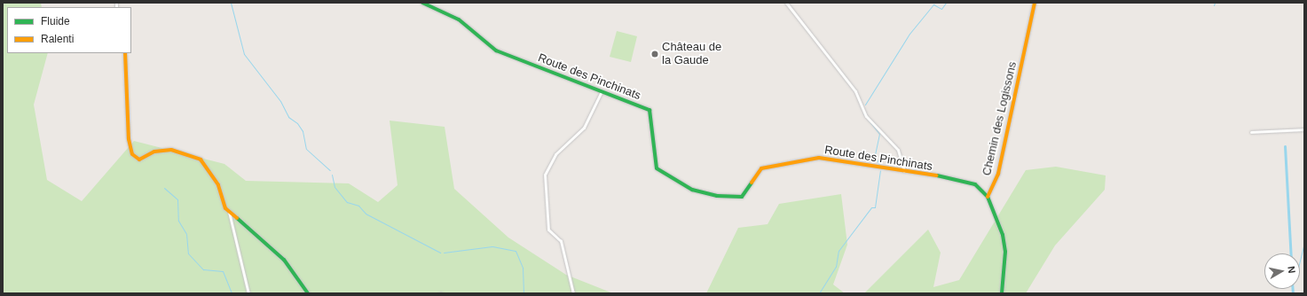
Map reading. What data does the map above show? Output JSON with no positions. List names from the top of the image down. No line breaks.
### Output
{"streets":{"street":["Route des Pinchinats","Chemin des Logissons"]},"crossings":[["Route des Pinchinats","Chemin des Logissons"]],"places":["Château de la Gaude"],"legend":["Fluide","Ralenti"],"north":"right"}
